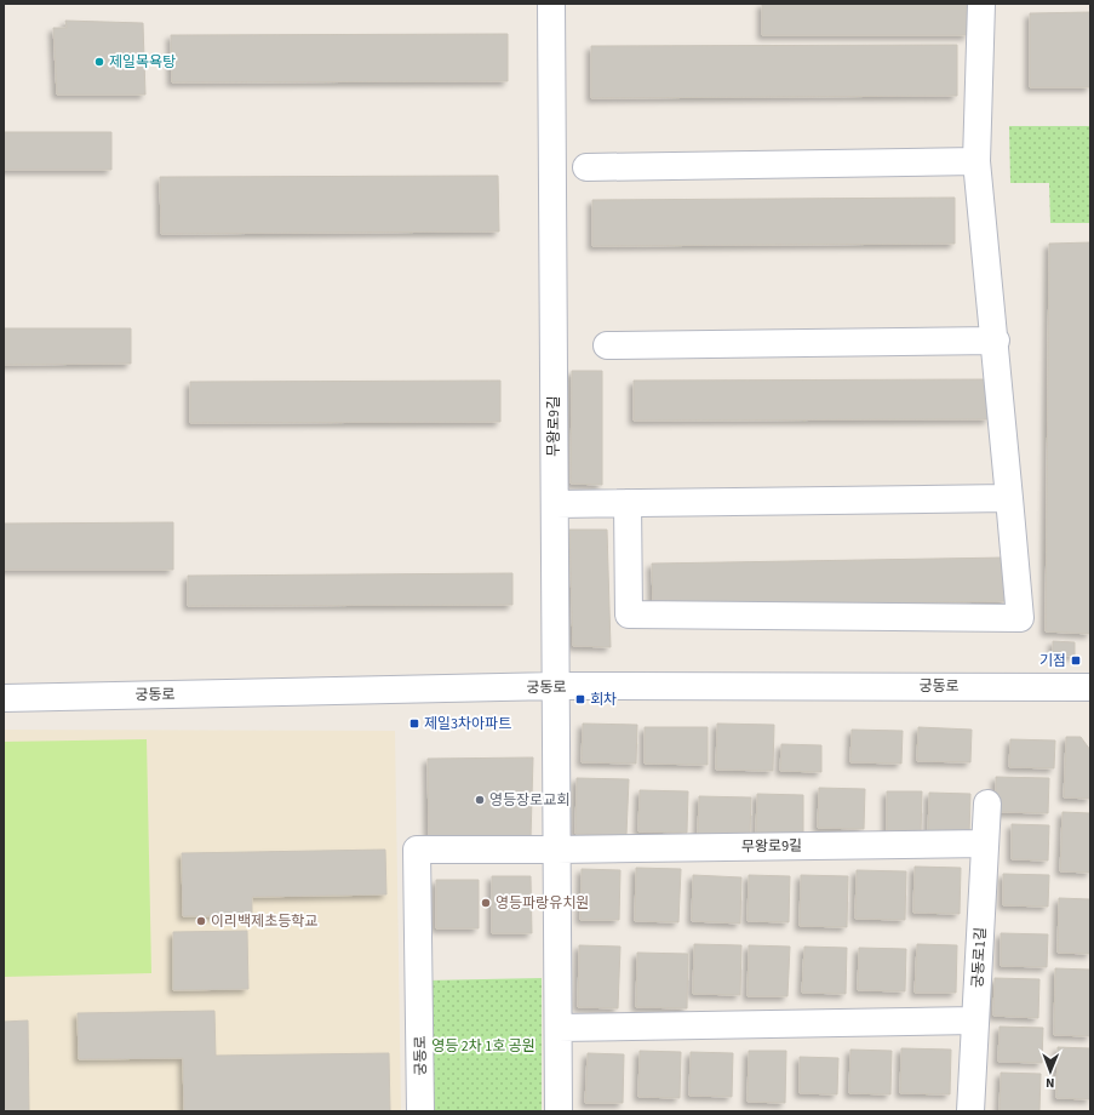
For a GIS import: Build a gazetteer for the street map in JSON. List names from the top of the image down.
{
  "streets": {
    "street": ["무왕로9길", "궁동로", "궁동로1길"]
  },
  "crossings": [
    ["무왕로9길", "궁동로"],
    ["무왕로9길", "궁동로1길"]
  ],
  "parks": ["영등 2차 1호 공원"],
  "places": {
    "other": [
      "제일목욕탕",
      "영등장로교회",
      "영등파랑유치원",
      "이리백제초등학교"
    ],
    "transit": ["기점", "회차", "제일3차아파트"]
  },
  "north": "bottom"
}
